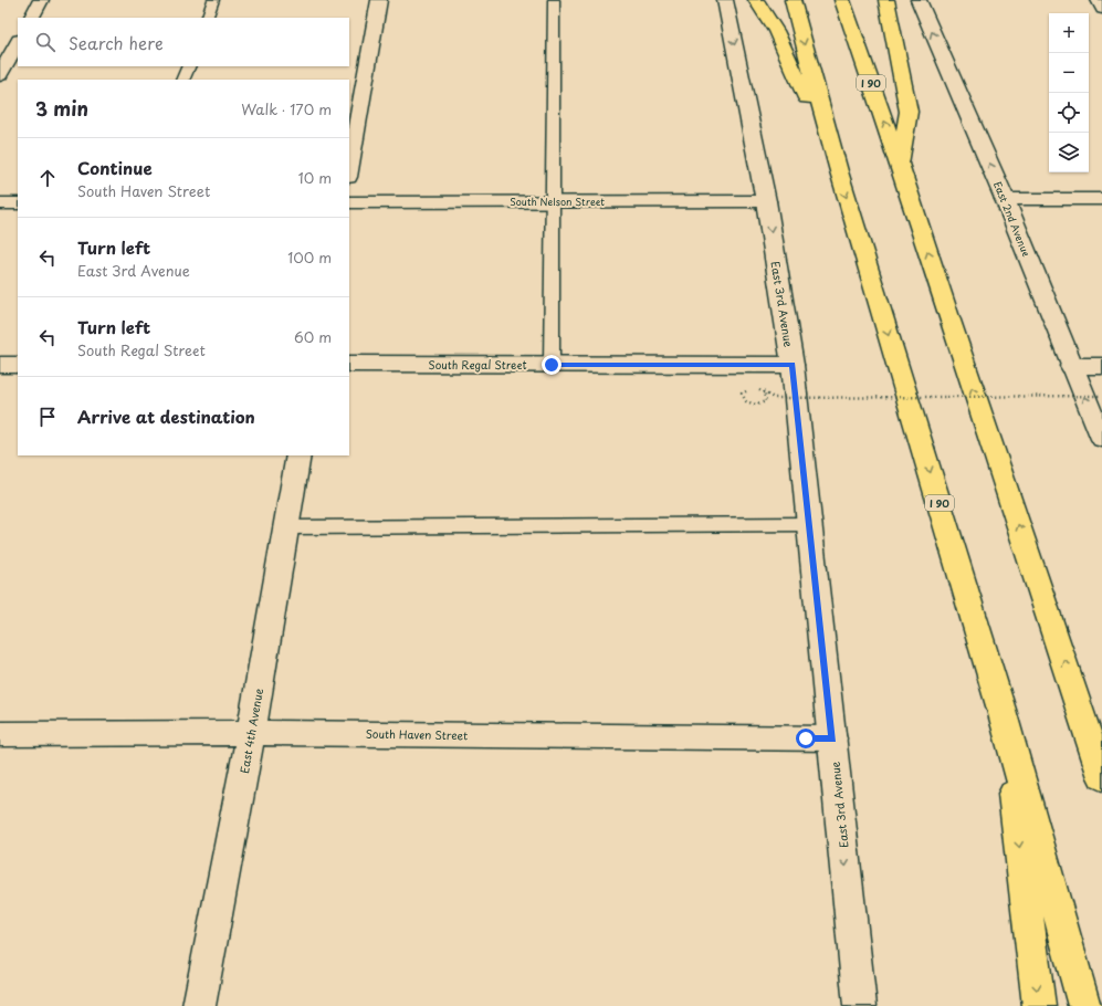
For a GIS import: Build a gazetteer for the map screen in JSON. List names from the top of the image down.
{
  "streets": {
    "highway": ["I 90"],
    "street": [
      "South Nelson Street",
      "East 2nd Avenue",
      "East 3rd Avenue",
      "South Regal Street",
      "East 4th Avenue",
      "South Haven Street"
    ]
  },
  "crossings": [
    ["South Nelson Street", "East 3rd Avenue"],
    ["East 3rd Avenue", "South Regal Street"],
    ["East 3rd Avenue", "South Haven Street"],
    ["East 4th Avenue", "South Haven Street"]
  ],
  "one_way": ["East 2nd Avenue", "East 3rd Avenue"],
  "page": {
    "map_buttons": ["+", "−"],
    "search": "Search here",
    "heading": ["3 min", "Walk · 170 m"],
    "list": [
      ["Continue", "South Haven Street", "10 m"],
      ["Turn left", "East 3rd Avenue", "100 m"],
      ["Turn left", "South Regal Street", "60 m"],
      "Arrive at destination"
    ]
  }
}
